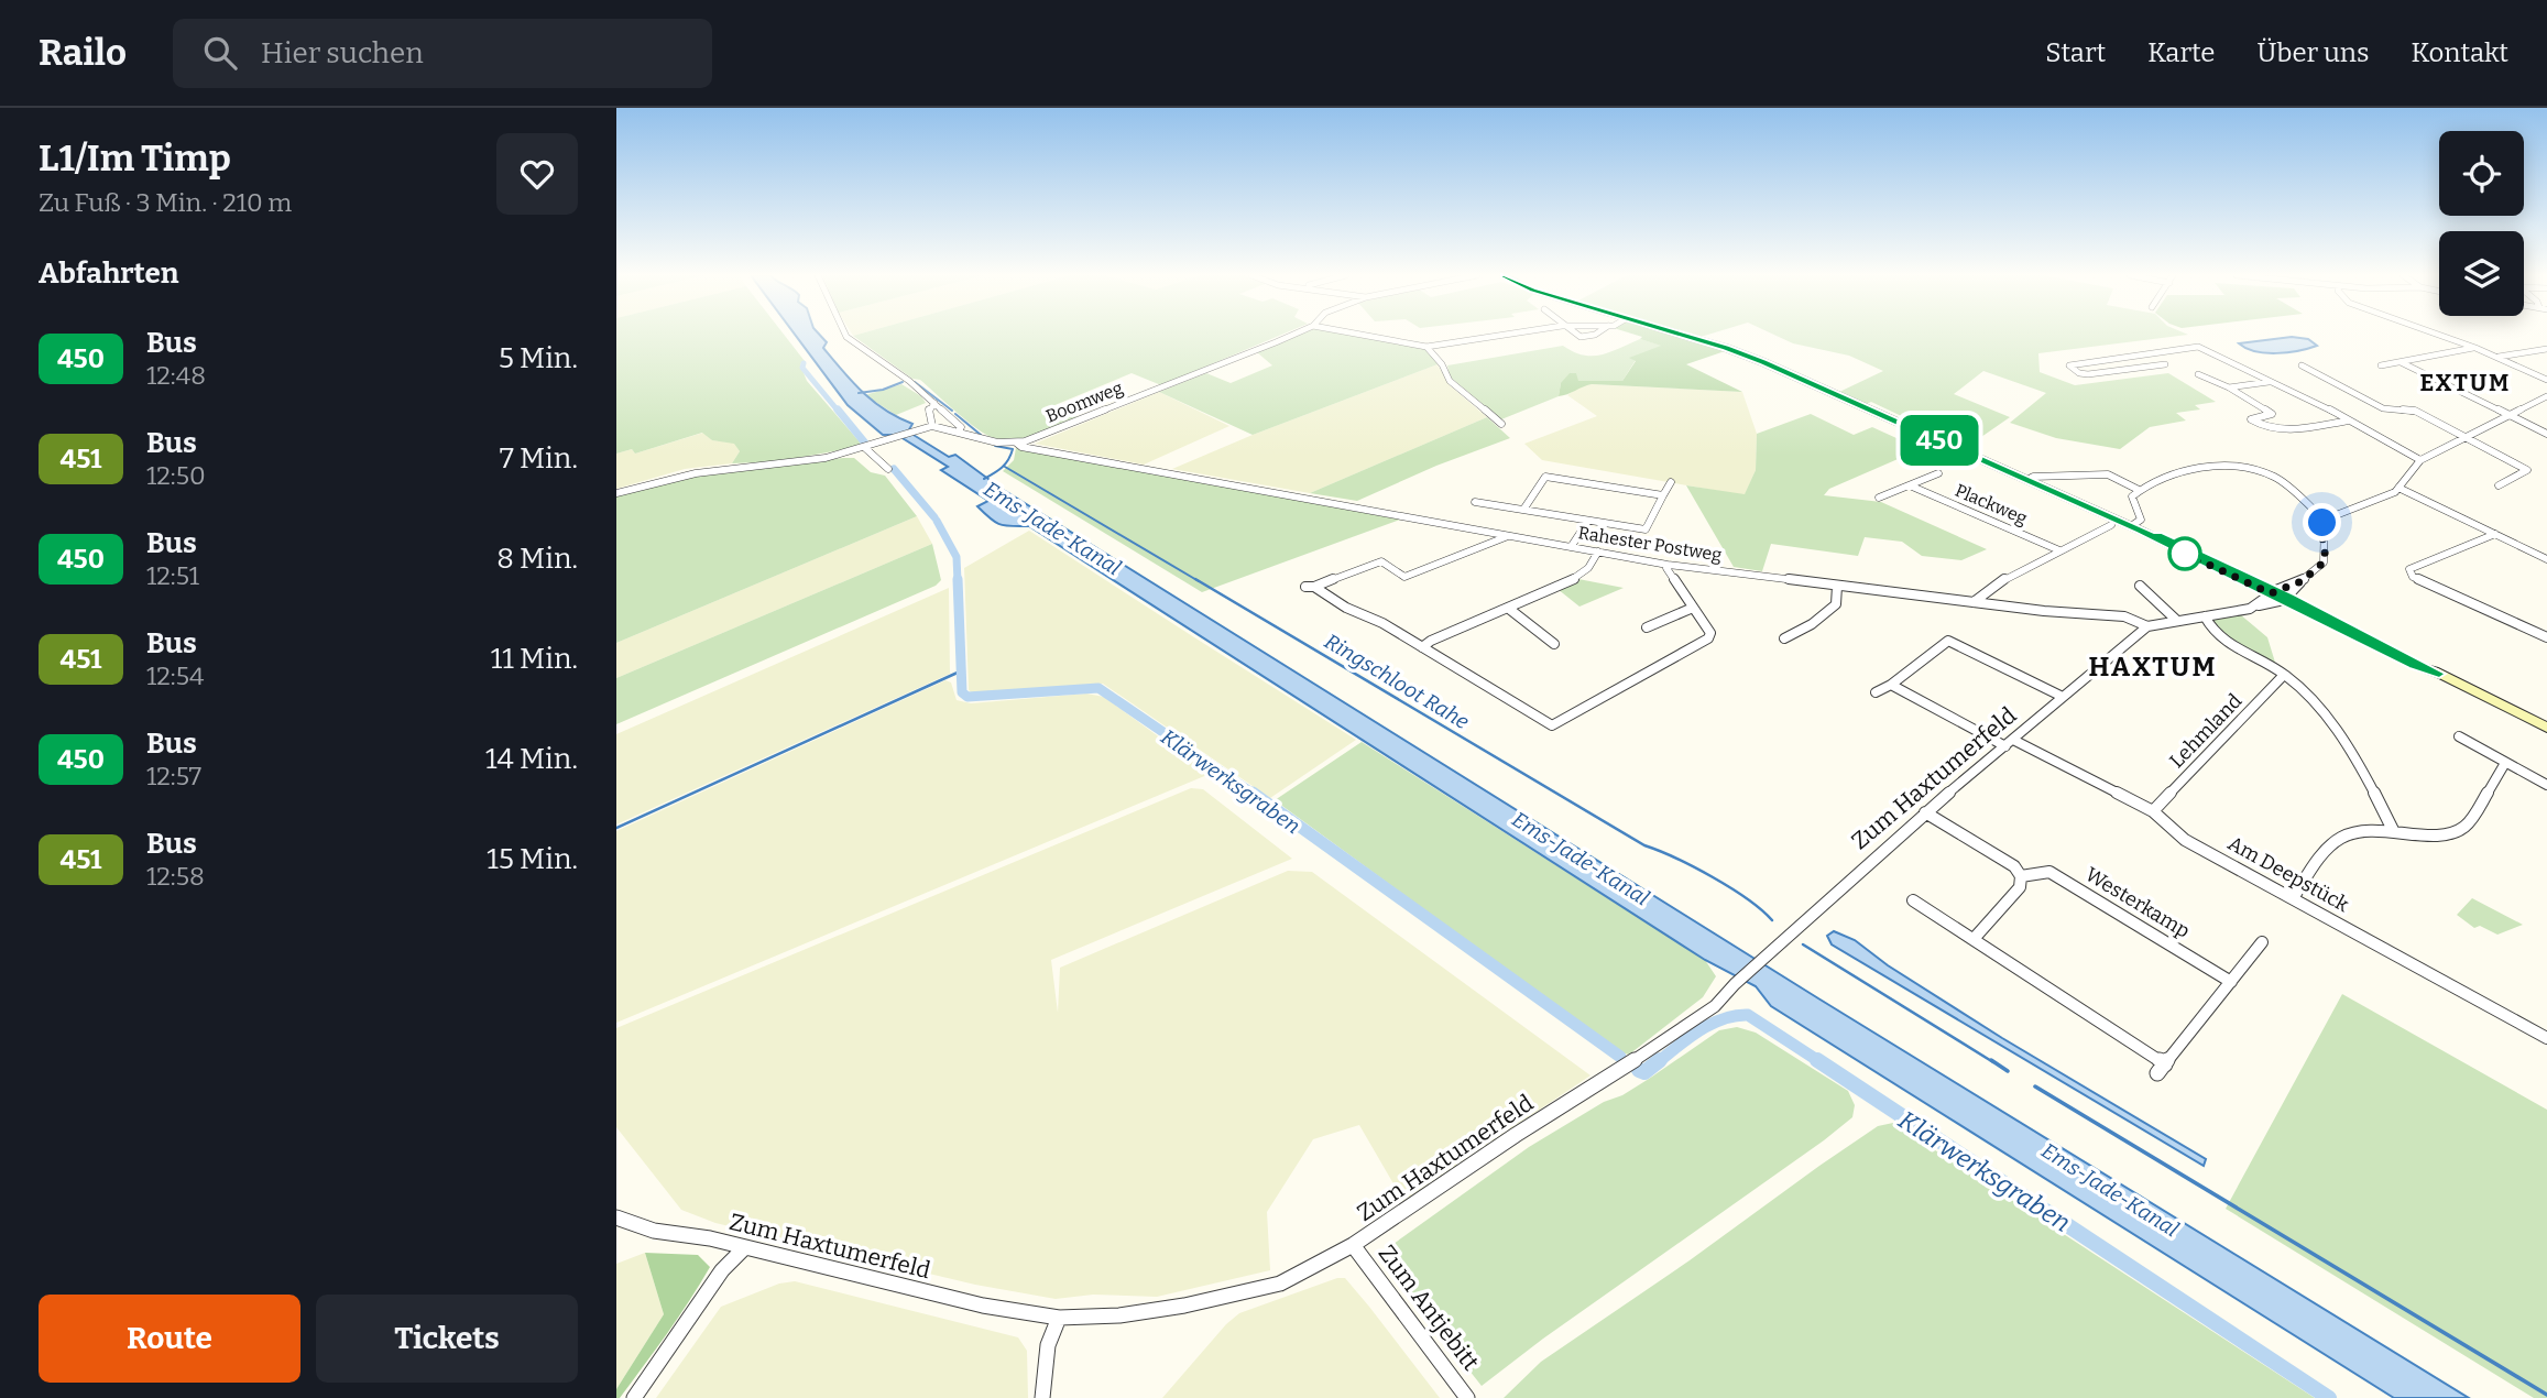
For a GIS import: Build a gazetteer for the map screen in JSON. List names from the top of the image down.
{
  "streets": {
    "street": [
      "Boomweg",
      "Plackweg",
      "Rahester Postweg",
      "Lehmland",
      "Zum Haxtumerfeld",
      "Am Deepstück",
      "Westerkamp",
      "Zum Antjebitt"
    ]
  },
  "crossings": [
    ["Boomweg", "Rahester Postweg"],
    ["Rahester Postweg", "Zum Haxtumerfeld"],
    ["Lehmland", "Am Deepstück"],
    ["Zum Haxtumerfeld", "Am Deepstück"],
    ["Zum Haxtumerfeld", "Zum Antjebitt"]
  ],
  "districts": ["EXTUM", "HAXTUM"],
  "water": ["Ems-Jade-Kanal", "Ringschloot Rahe", "Klärwerksgraben"],
  "lines": ["bus line 450"],
  "page": {
    "header": "Railo",
    "search": "Hier suchen",
    "nav": [
      "Start",
      "Karte",
      "Über uns",
      "Kontakt"
    ],
    "heading": [
      ["L1/Im Timp", "Zu Fuß · 3 Min. · 210 m"],
      "Abfahrten"
    ],
    "on_map": "450",
    "list": [
      {
        "mark": "450",
        "name": "Bus",
        "note": "12:48",
        "value": "5 Min."
      },
      {
        "mark": "451",
        "name": "Bus",
        "note": "12:50",
        "value": "7 Min."
      },
      {
        "mark": "450",
        "name": "Bus",
        "note": "12:51",
        "value": "8 Min."
      },
      {
        "mark": "451",
        "name": "Bus",
        "note": "12:54",
        "value": "11 Min."
      },
      {
        "mark": "450",
        "name": "Bus",
        "note": "12:57",
        "value": "14 Min."
      },
      {
        "mark": "451",
        "name": "Bus",
        "note": "12:58",
        "value": "15 Min."
      }
    ],
    "buttons": ["Route", "Tickets"]
  }
}
